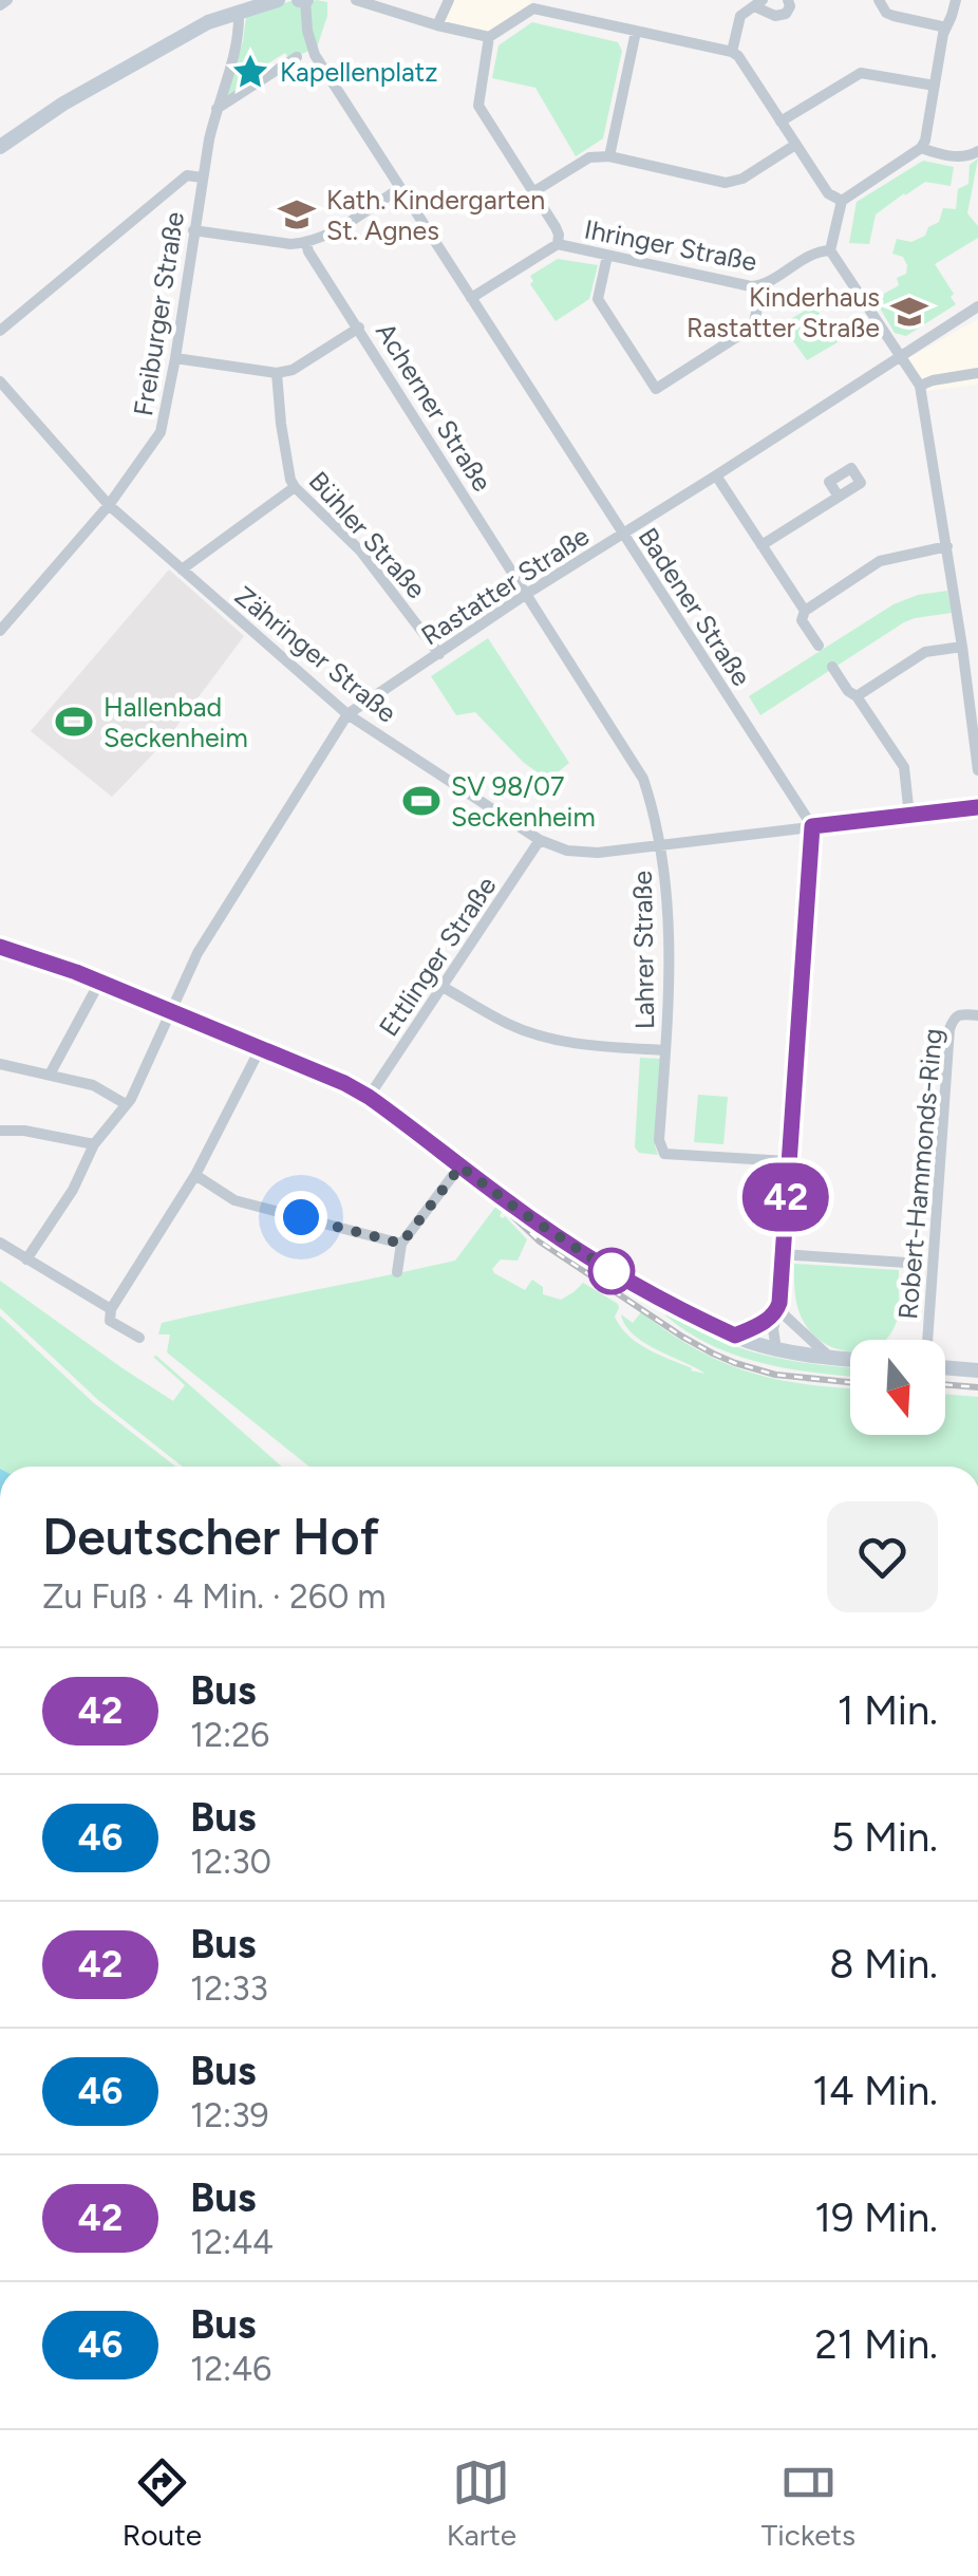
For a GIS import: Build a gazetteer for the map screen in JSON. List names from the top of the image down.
{
  "streets": {
    "street": [
      "Ihringer Straße",
      "Freiburger Straße",
      "Acherner Straße",
      "Bühler Straße",
      "Rastatter Straße",
      "Badener Straße",
      "Zähringer Straße",
      "Lahrer Straße",
      "Ettlinger Straße",
      "Robert-Hammonds-Ring"
    ]
  },
  "crossings": [
    ["Ihringer Straße", "Badener Straße"],
    ["Freiburger Straße", "Zähringer Straße"],
    ["Acherner Straße", "Rastatter Straße"],
    ["Acherner Straße", "Lahrer Straße"],
    ["Bühler Straße", "Rastatter Straße"],
    ["Rastatter Straße", "Badener Straße"],
    ["Rastatter Straße", "Zähringer Straße"],
    ["Rastatter Straße", "Lahrer Straße"],
    ["Badener Straße", "Zähringer Straße"],
    ["Zähringer Straße", "Lahrer Straße"],
    ["Zähringer Straße", "Ettlinger Straße"]
  ],
  "places": {
    "place": ["Kapellenplatz"],
    "school or university": ["Kath. Kindergarten St. Agnes", "Kinderhaus Rastatter Straße"],
    "sports": ["Hallenbad Seckenheim", "SV 98/07 Seckenheim"]
  },
  "lines": ["bus line 42"],
  "north": "bottom",
  "page": {
    "on_map": "42",
    "heading": ["Deutscher Hof", "Zu Fuß · 4 Min. · 260 m"],
    "list": [
      {
        "mark": "42",
        "name": "Bus",
        "note": "12:26",
        "value": "1 Min."
      },
      {
        "mark": "46",
        "name": "Bus",
        "note": "12:30",
        "value": "5 Min."
      },
      {
        "mark": "42",
        "name": "Bus",
        "note": "12:33",
        "value": "8 Min."
      },
      {
        "mark": "46",
        "name": "Bus",
        "note": "12:39",
        "value": "14 Min."
      },
      {
        "mark": "42",
        "name": "Bus",
        "note": "12:44",
        "value": "19 Min."
      },
      {
        "mark": "46",
        "name": "Bus",
        "note": "12:46",
        "value": "21 Min."
      }
    ],
    "tabs": ["Route", "Karte", "Tickets"]
  }
}
